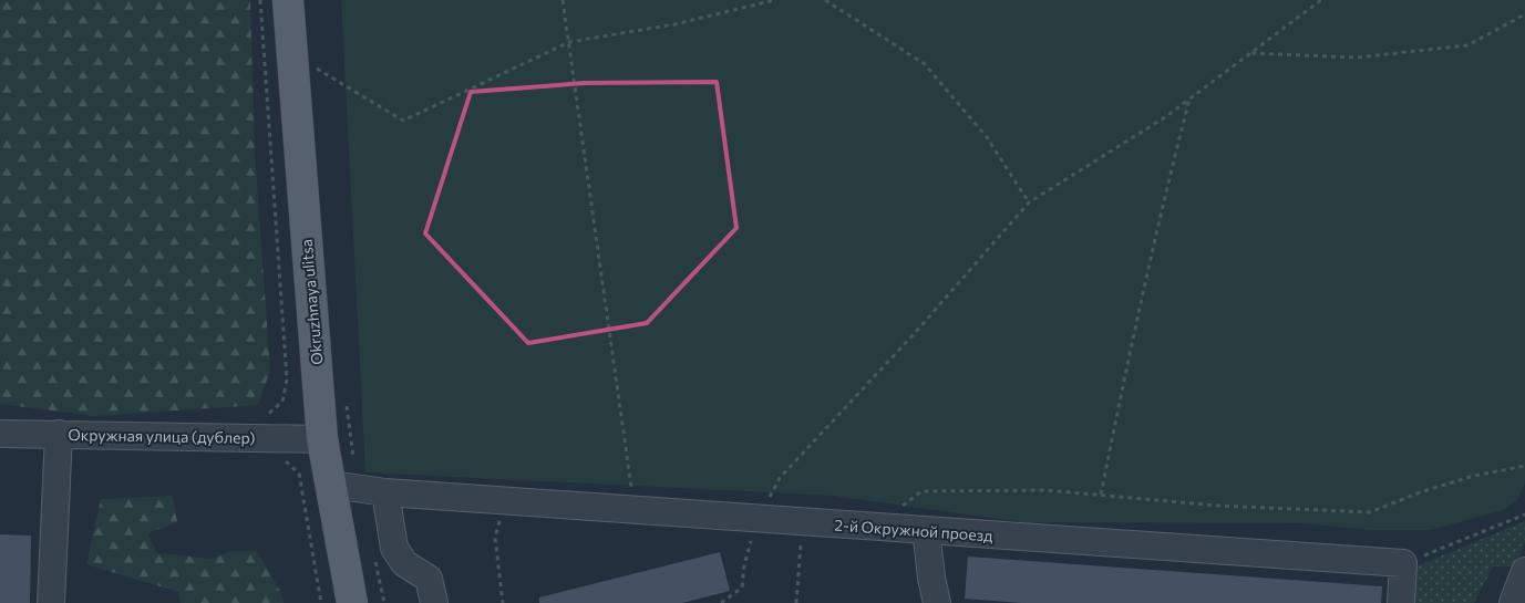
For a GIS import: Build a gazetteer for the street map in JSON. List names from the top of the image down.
{
  "streets": {
    "main road": ["Okruzhnaya ulitsa"],
    "street": ["Окружная улица (дублер)", "2-й Окружной проезд"]
  },
  "crossings": [
    ["Okruzhnaya ulitsa", "Окружная улица (дублер)"],
    ["Okruzhnaya ulitsa", "2-й Окружной проезд"]
  ]
}
